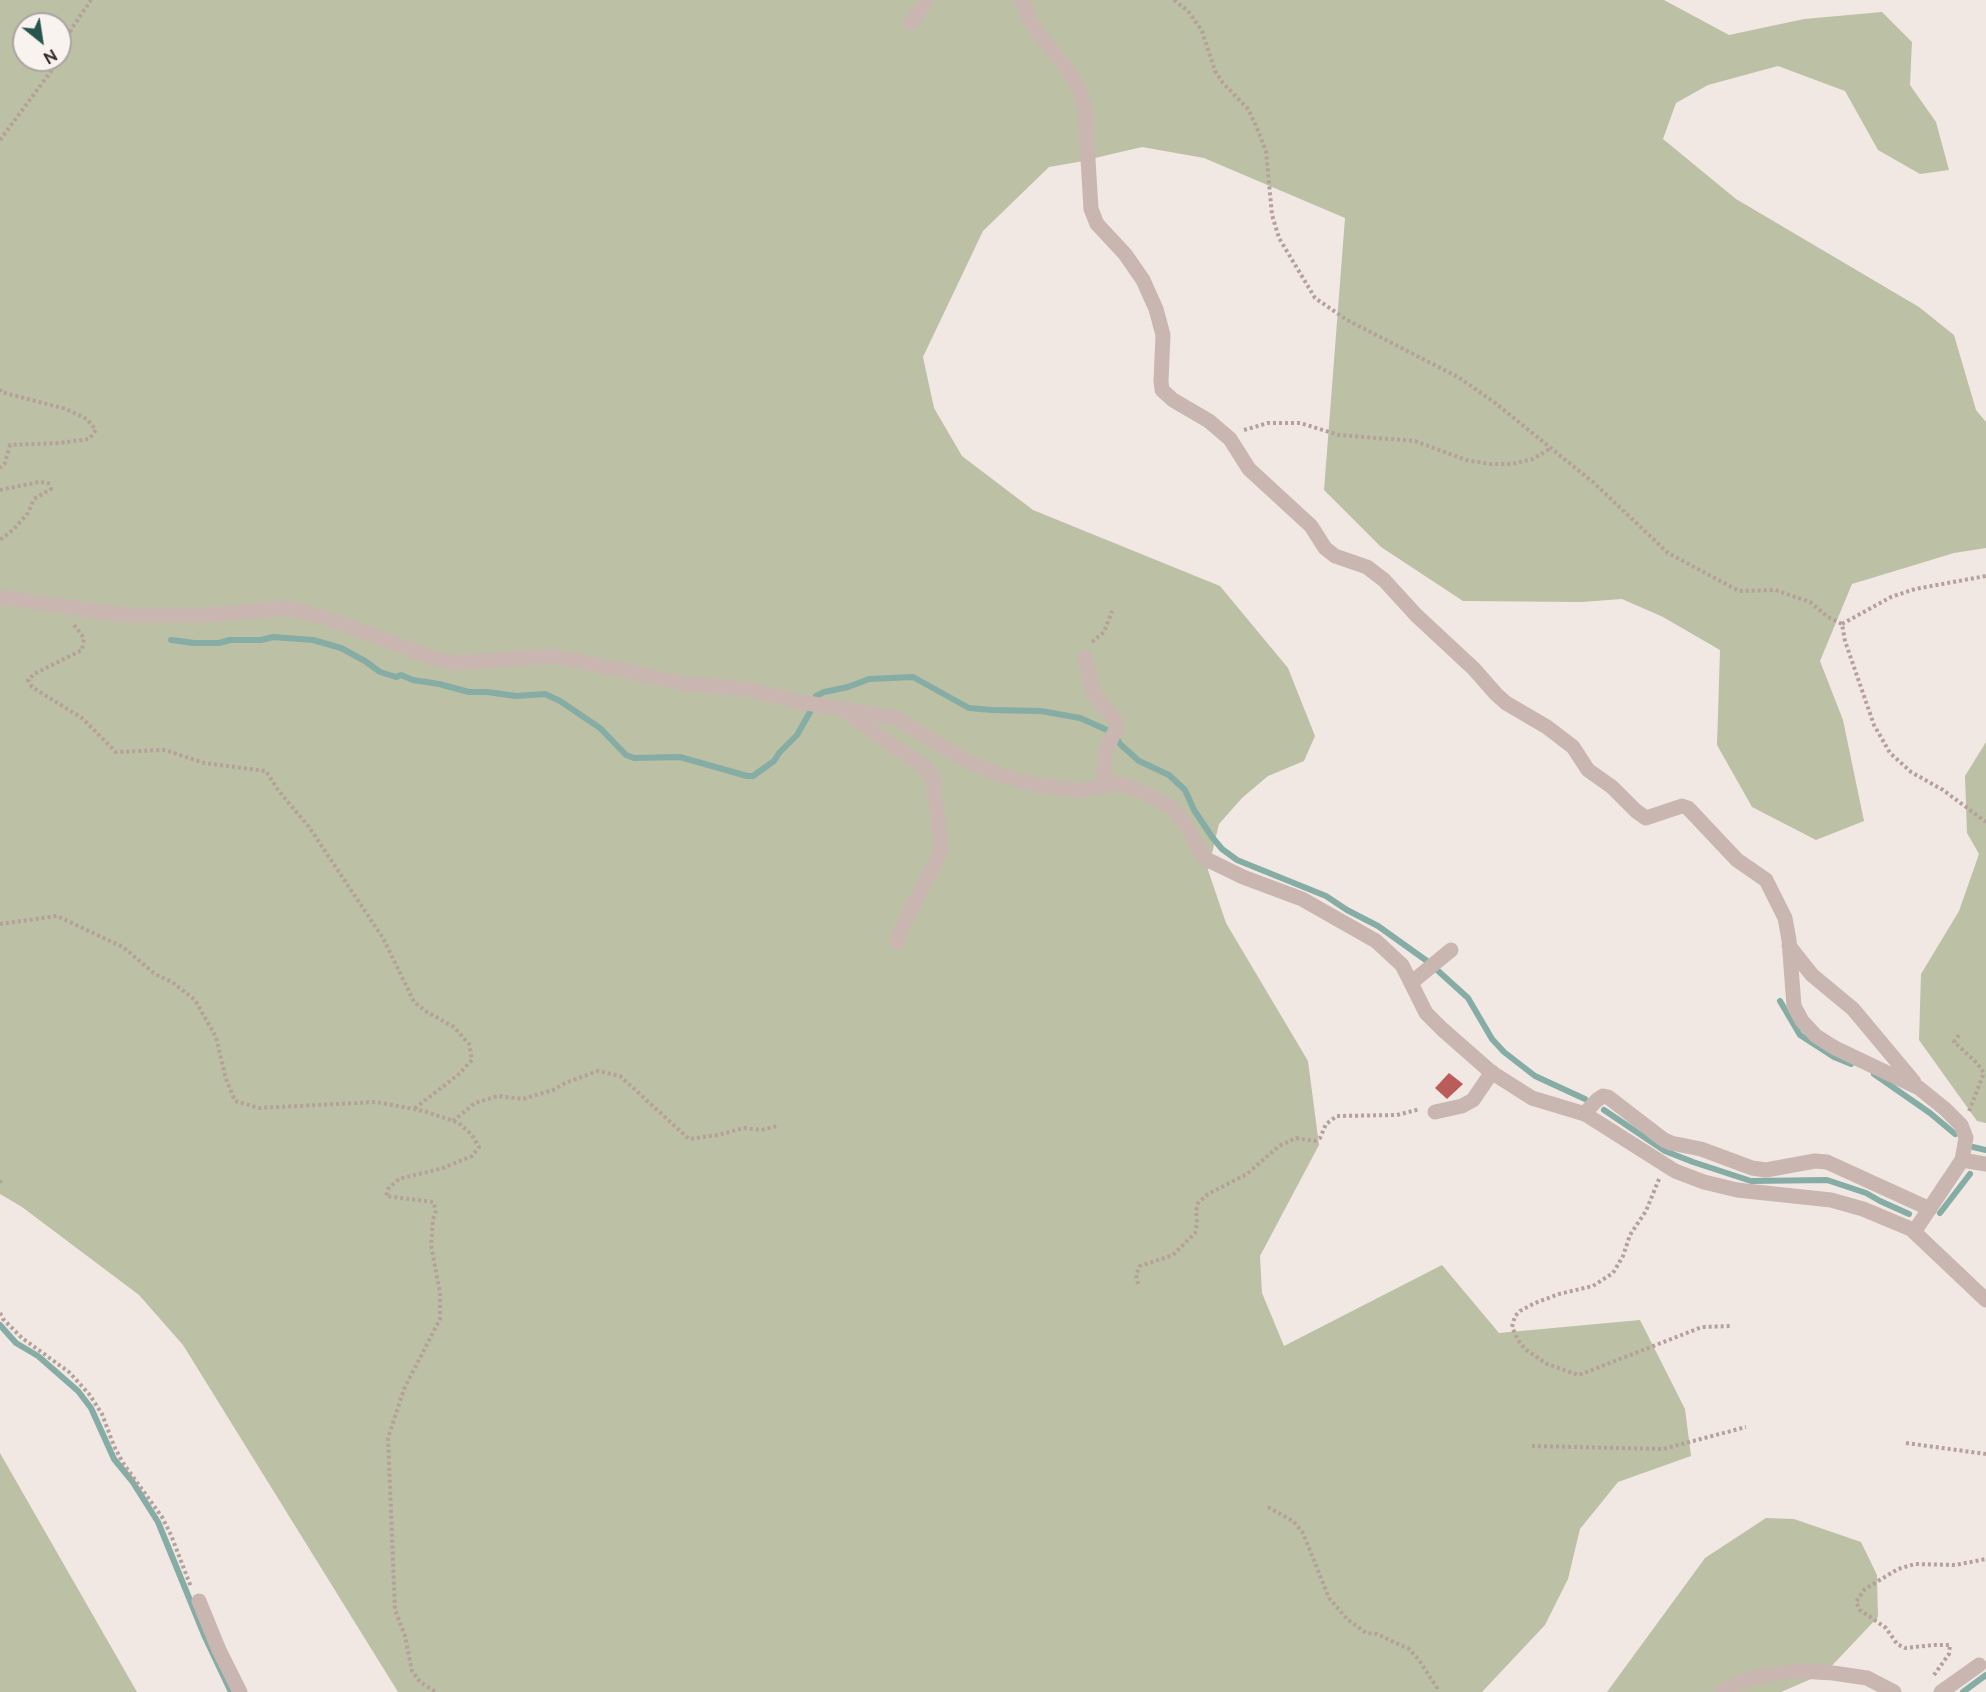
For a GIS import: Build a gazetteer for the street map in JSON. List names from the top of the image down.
{
  "north": "bottom right"
}
